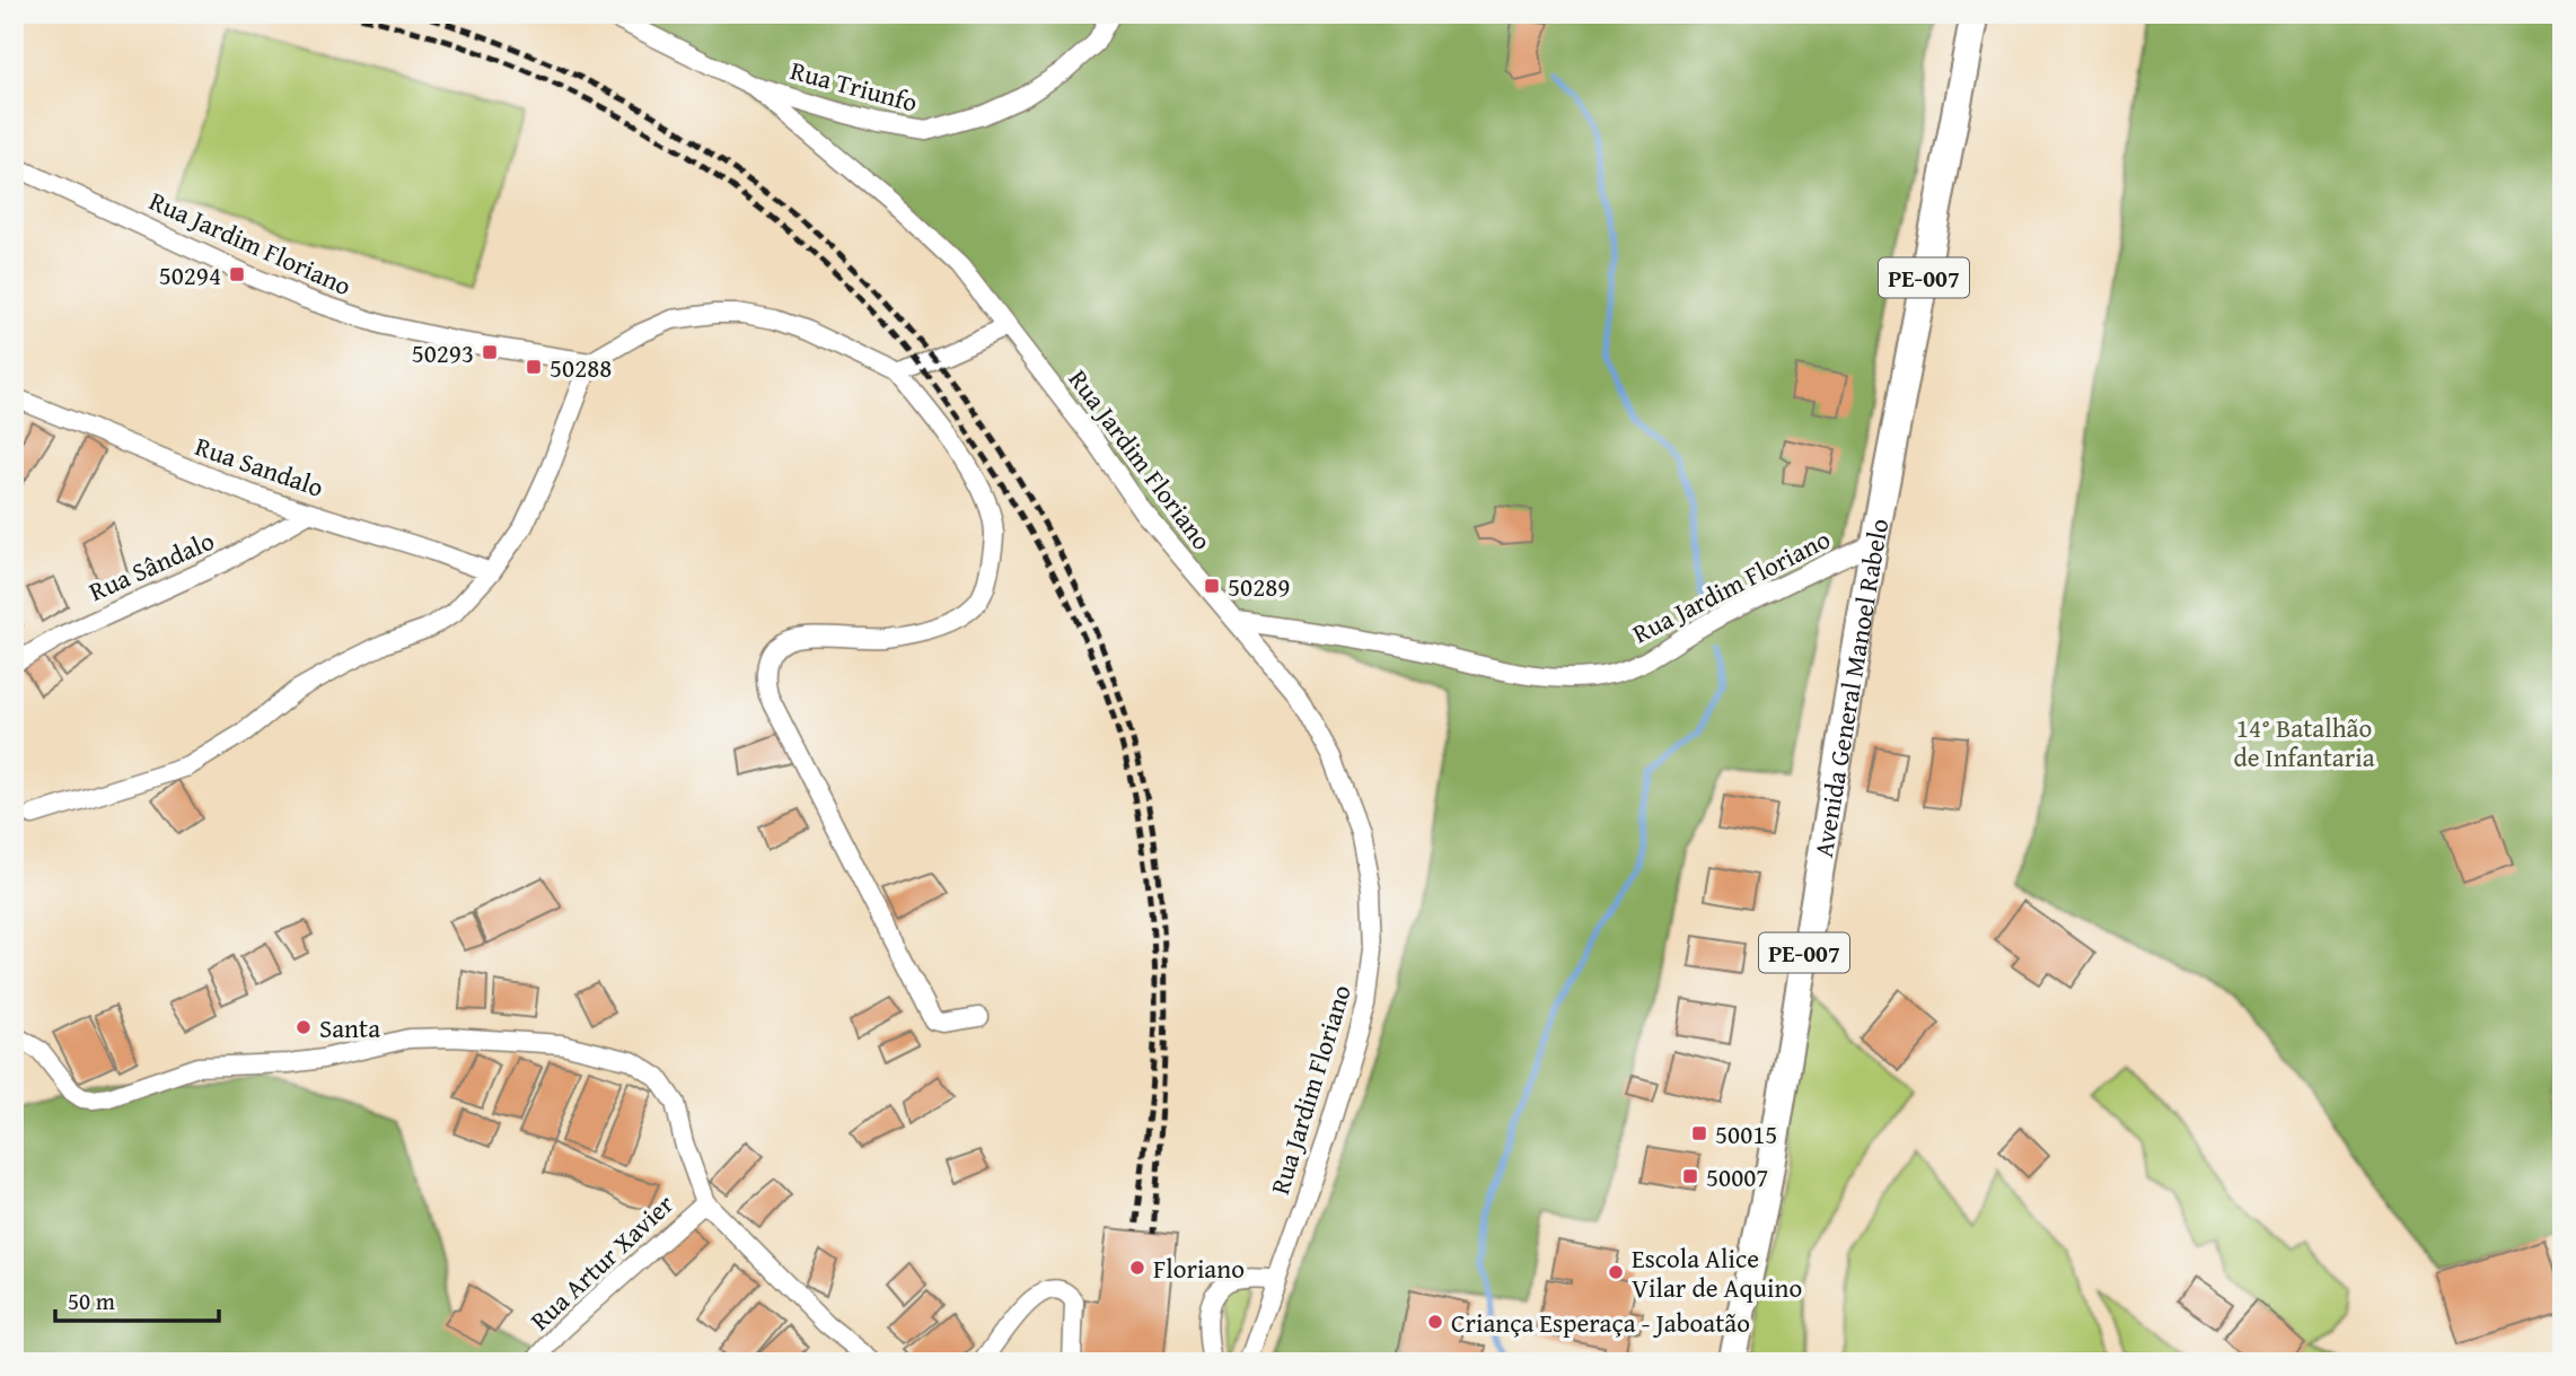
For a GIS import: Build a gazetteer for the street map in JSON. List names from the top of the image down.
{
  "streets": {
    "main road": ["PE-007", "Avenida General Manoel Rabelo"],
    "street": [
      "Rua Triunfo",
      "Rua Jardim Floriano",
      "Rua Sandalo",
      "Rua Sândalo",
      "Rua Artur Xavier"
    ]
  },
  "crossings": [
    ["Rua Triunfo", "Rua Jardim Floriano"],
    ["Rua Jardim Floriano", "Avenida General Manoel Rabelo"],
    ["Rua Sandalo", "Rua Sândalo"]
  ],
  "parks": ["14° Batalhão de Infantaria"],
  "places": {
    "transit": [
      "50294",
      "50293",
      "50288",
      "50289",
      "50015",
      "50007"
    ],
    "other": [
      "Santa",
      "Floriano",
      "Escola Alice Vilar de Aquino",
      "Criança Esperaça - Jaboatão"
    ]
  },
  "scale_bar": "50 m"
}
